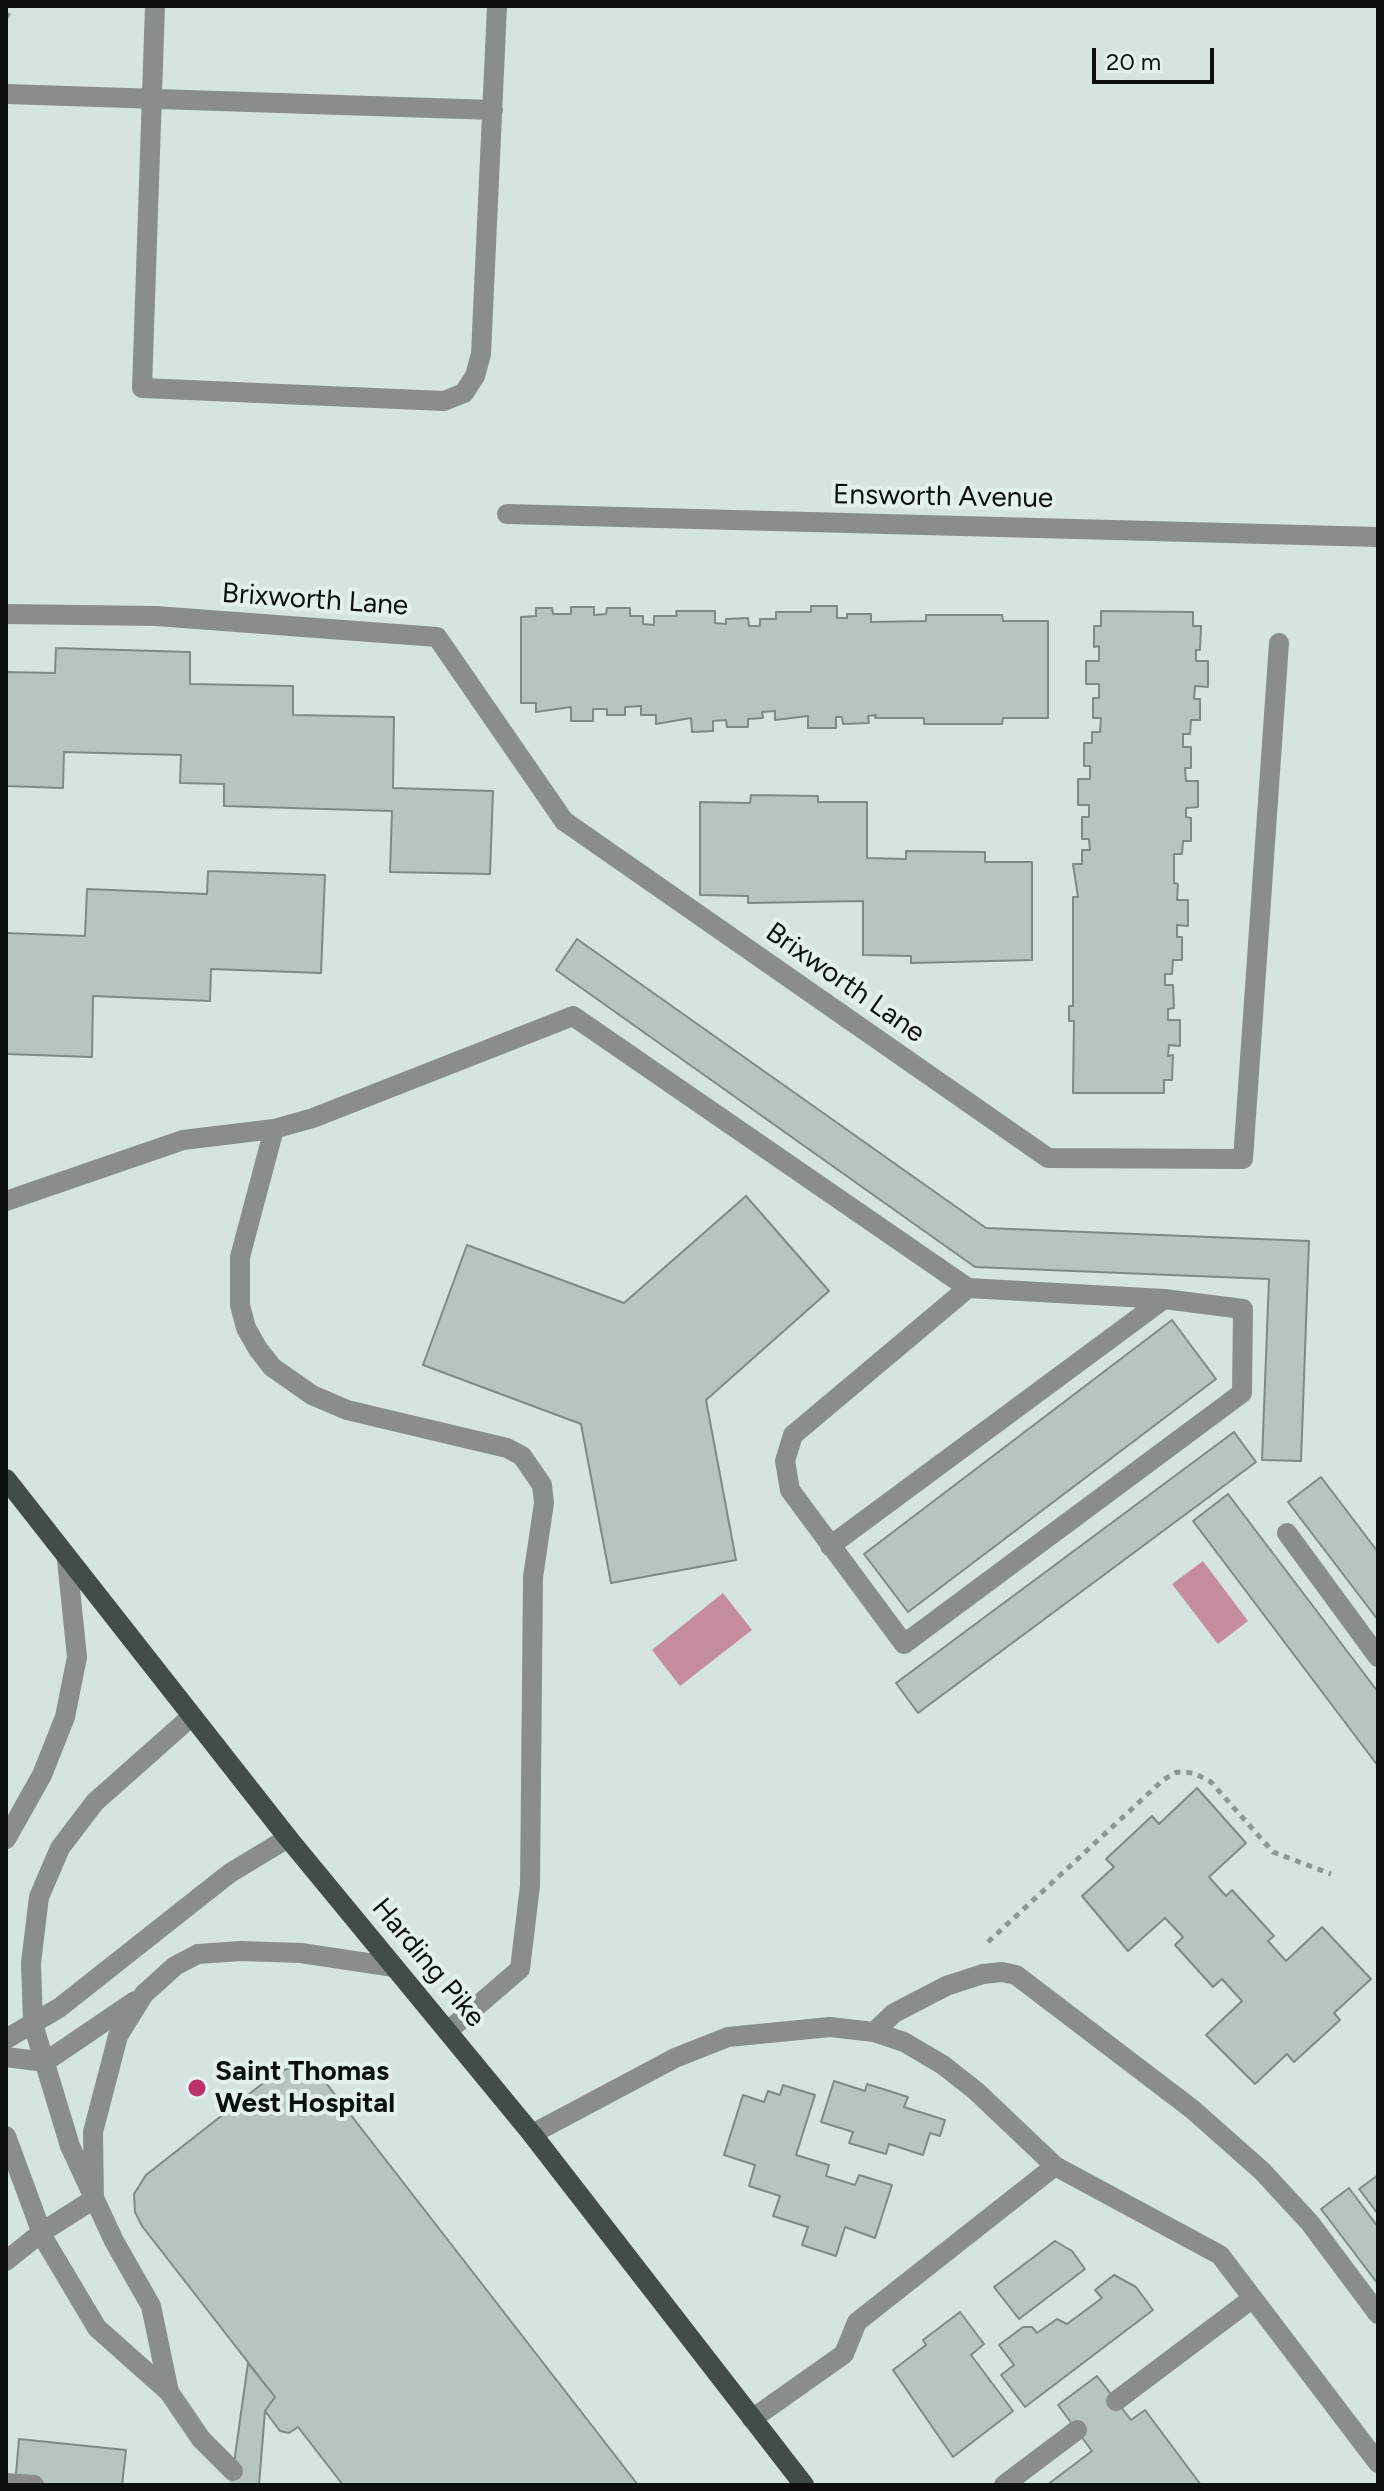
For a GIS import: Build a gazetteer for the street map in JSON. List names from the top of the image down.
{
  "streets": {
    "main road": ["Harding Pike"],
    "street": ["Ensworth Avenue", "Brixworth Lane"]
  },
  "places": ["Saint Thomas West Hospital"],
  "scale_bar": "20 m"
}
